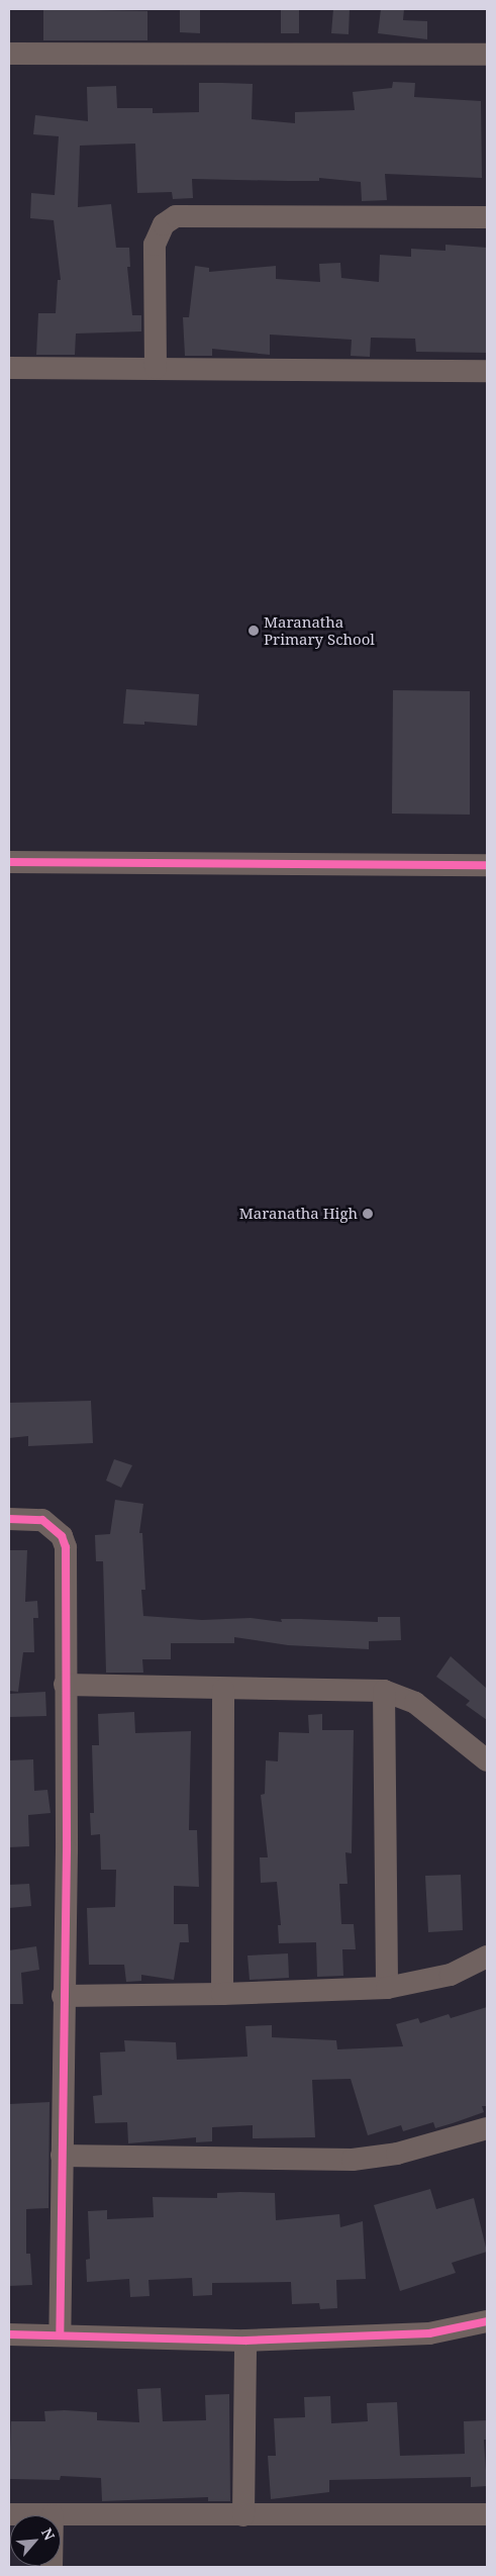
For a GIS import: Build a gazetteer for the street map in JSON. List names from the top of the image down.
{
  "places": ["Maranatha Primary School", "Maranatha High"],
  "north": "top right"
}
